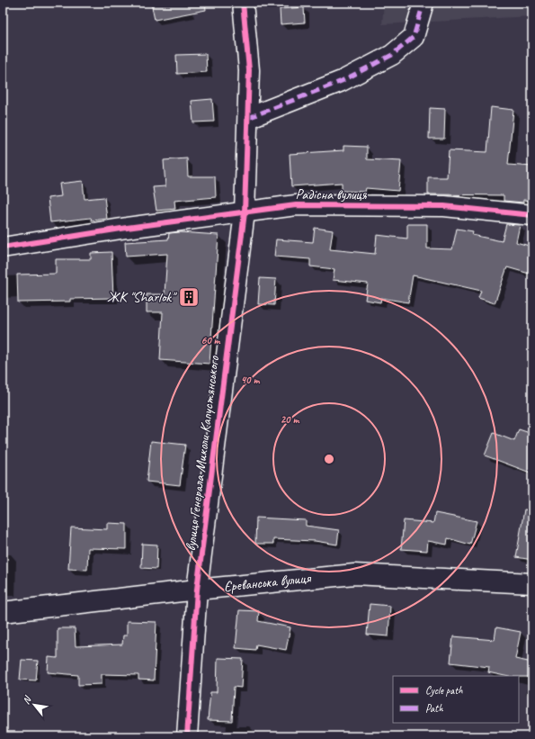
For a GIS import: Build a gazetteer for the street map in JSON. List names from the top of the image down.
{
  "streets": {
    "street": ["Радісна вулиця", "вулиця Генерала Миколи Капустянського", "Єреванська вулиця"]
  },
  "crossings": [
    ["Радісна вулиця", "вулиця Генерала Миколи Капустянського"],
    ["вулиця Генерала Миколи Капустянського", "Єреванська вулиця"]
  ],
  "places": {
    "building": ["ЖК \"Sharlok\""]
  },
  "legend": ["Cycle path", "Path"],
  "north": "top left",
  "rings": ["60 m", "40 m", "20 m"]
}
